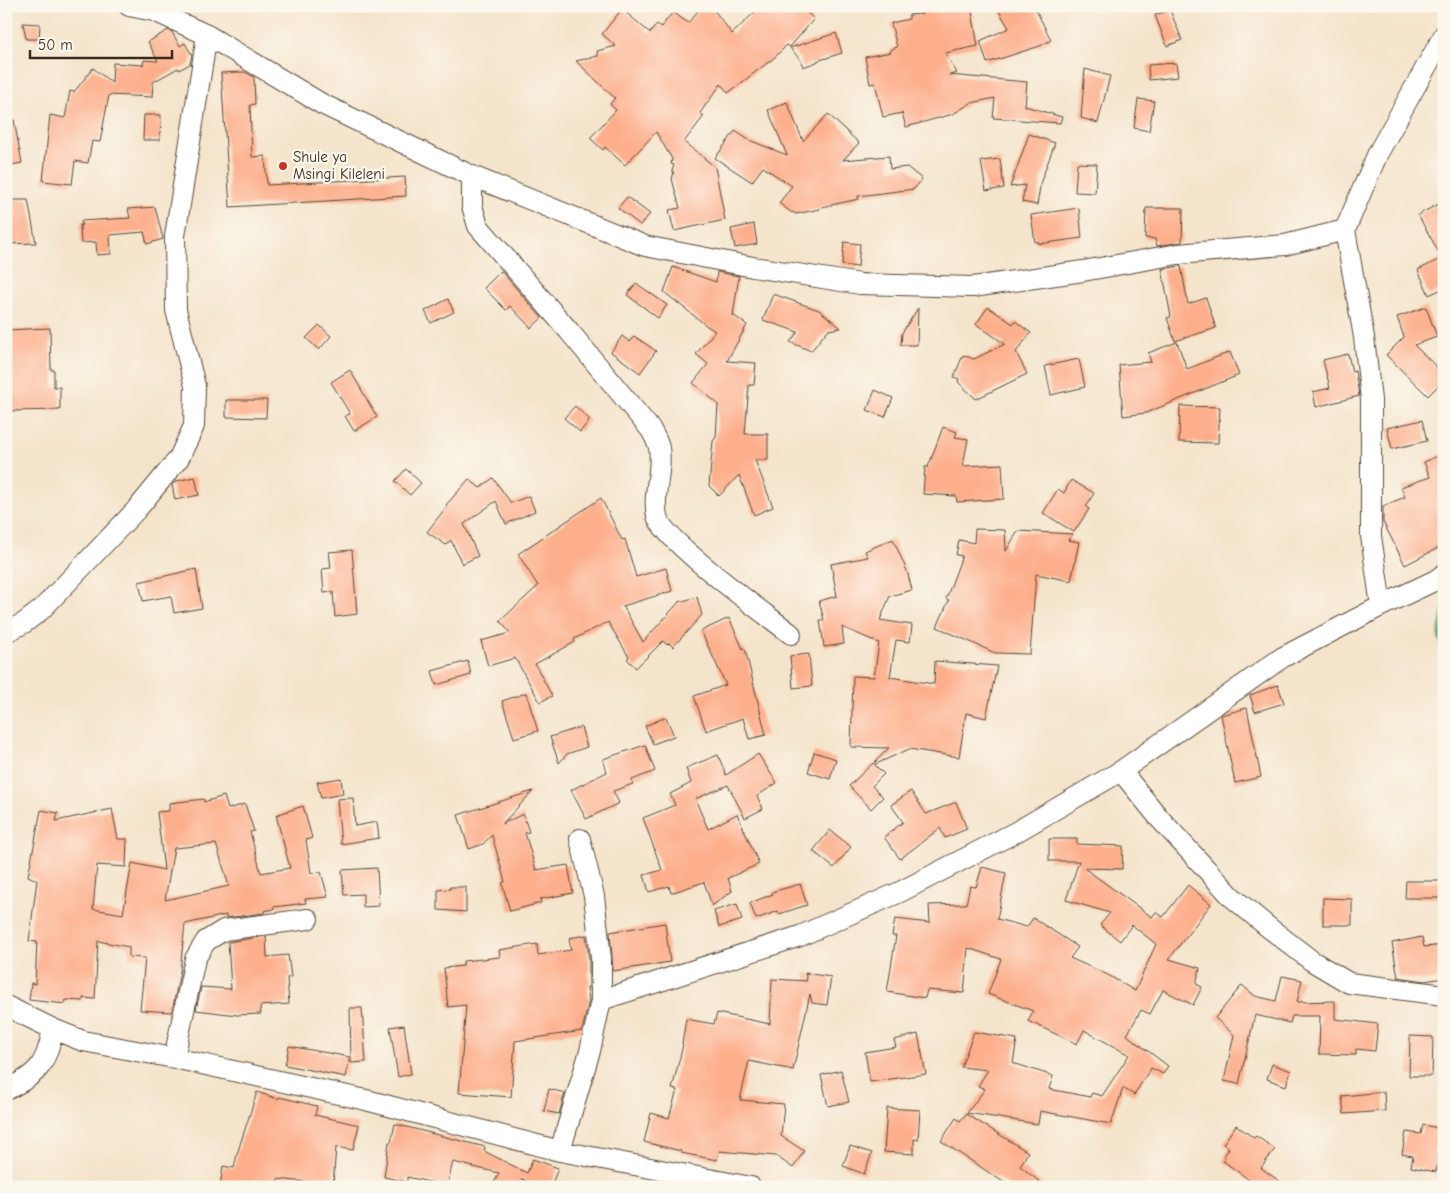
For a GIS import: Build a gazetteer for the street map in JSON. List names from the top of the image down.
{
  "places": ["Shule ya Msingi Kileleni"],
  "scale_bar": "50 m"
}
